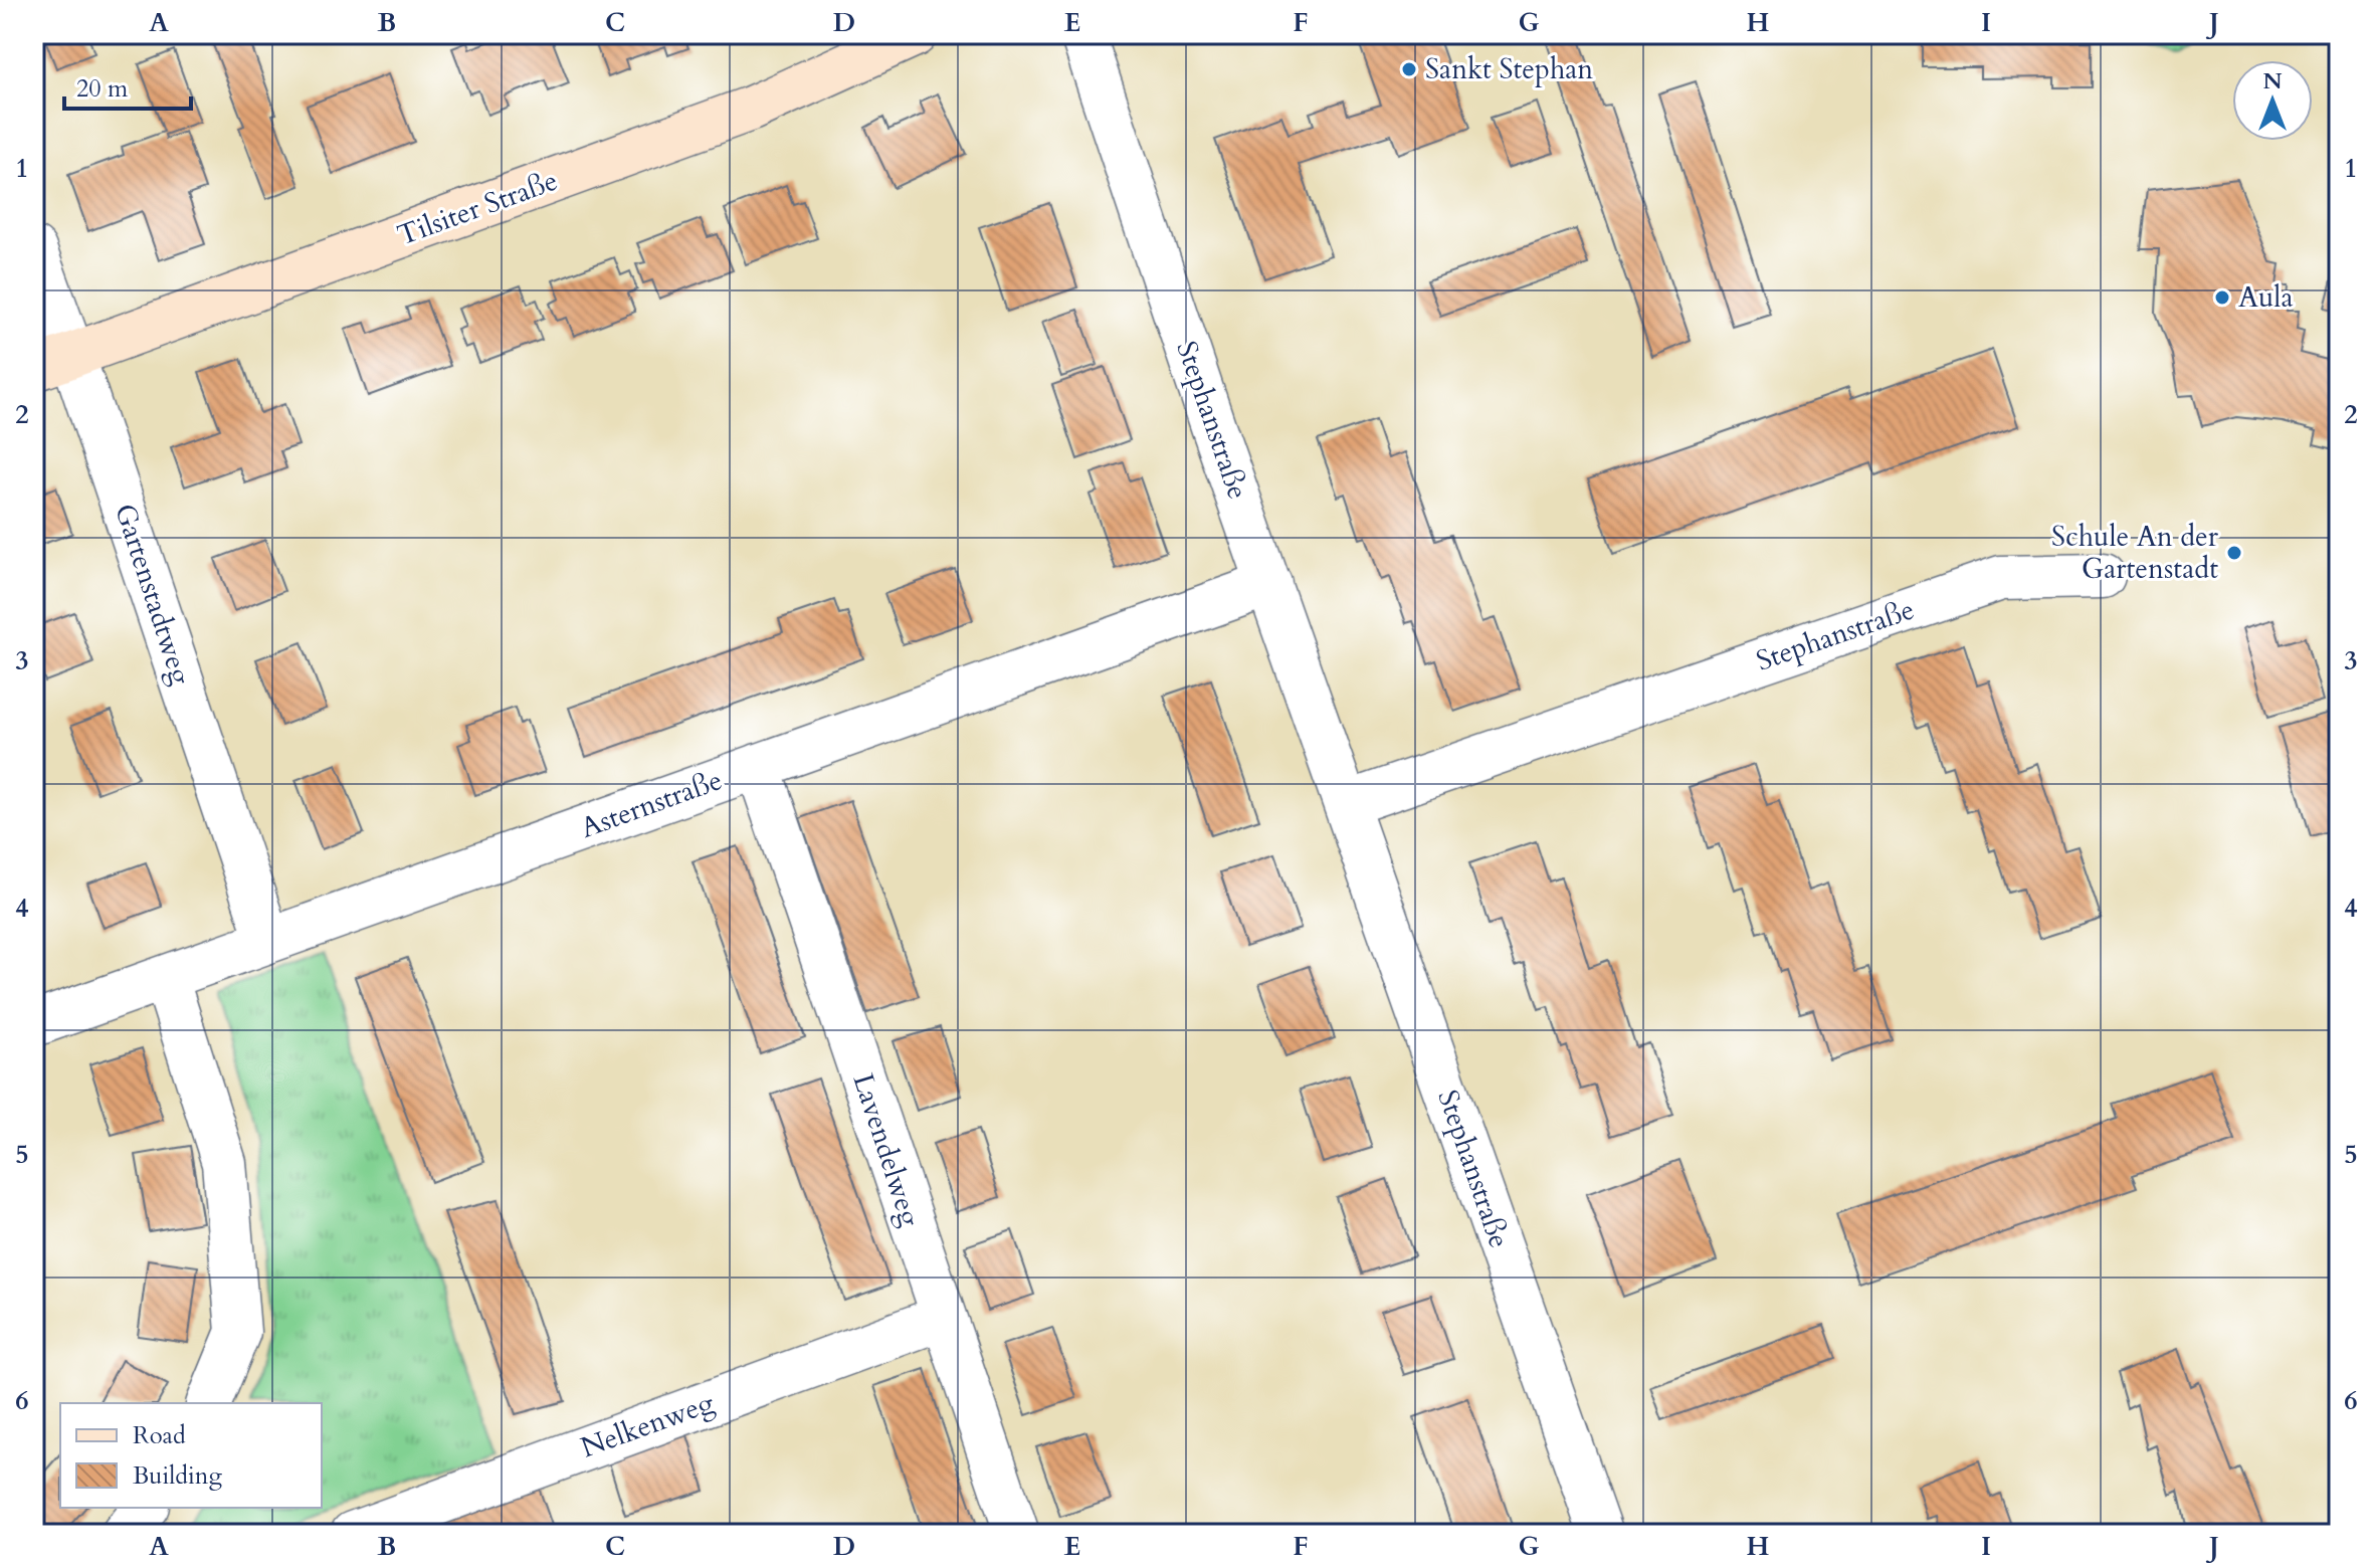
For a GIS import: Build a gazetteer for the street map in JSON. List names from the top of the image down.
{
  "streets": {
    "street": [
      "Tilsiter Straße",
      "Stephanstraße",
      "Gartenstadtweg",
      "Asternstraße",
      "Lavendelweg",
      "Nelkenweg"
    ]
  },
  "crossings": [
    ["Tilsiter Straße", "Gartenstadtweg"],
    ["Stephanstraße", "Asternstraße"],
    ["Gartenstadtweg", "Asternstraße"],
    ["Asternstraße", "Lavendelweg"],
    ["Lavendelweg", "Nelkenweg"]
  ],
  "places": ["Sankt Stephan", "Aula", "Schule An der Gartenstadt"],
  "legend": ["Road", "Building"],
  "scale_bar": "20 m",
  "north": "top",
  "grid": {
    "columns": [
      "A",
      "B",
      "C",
      "D",
      "E",
      "F",
      "G",
      "H",
      "I",
      "J"
    ],
    "rows": [
      "1",
      "2",
      "3",
      "4",
      "5",
      "6"
    ]
  }
}
